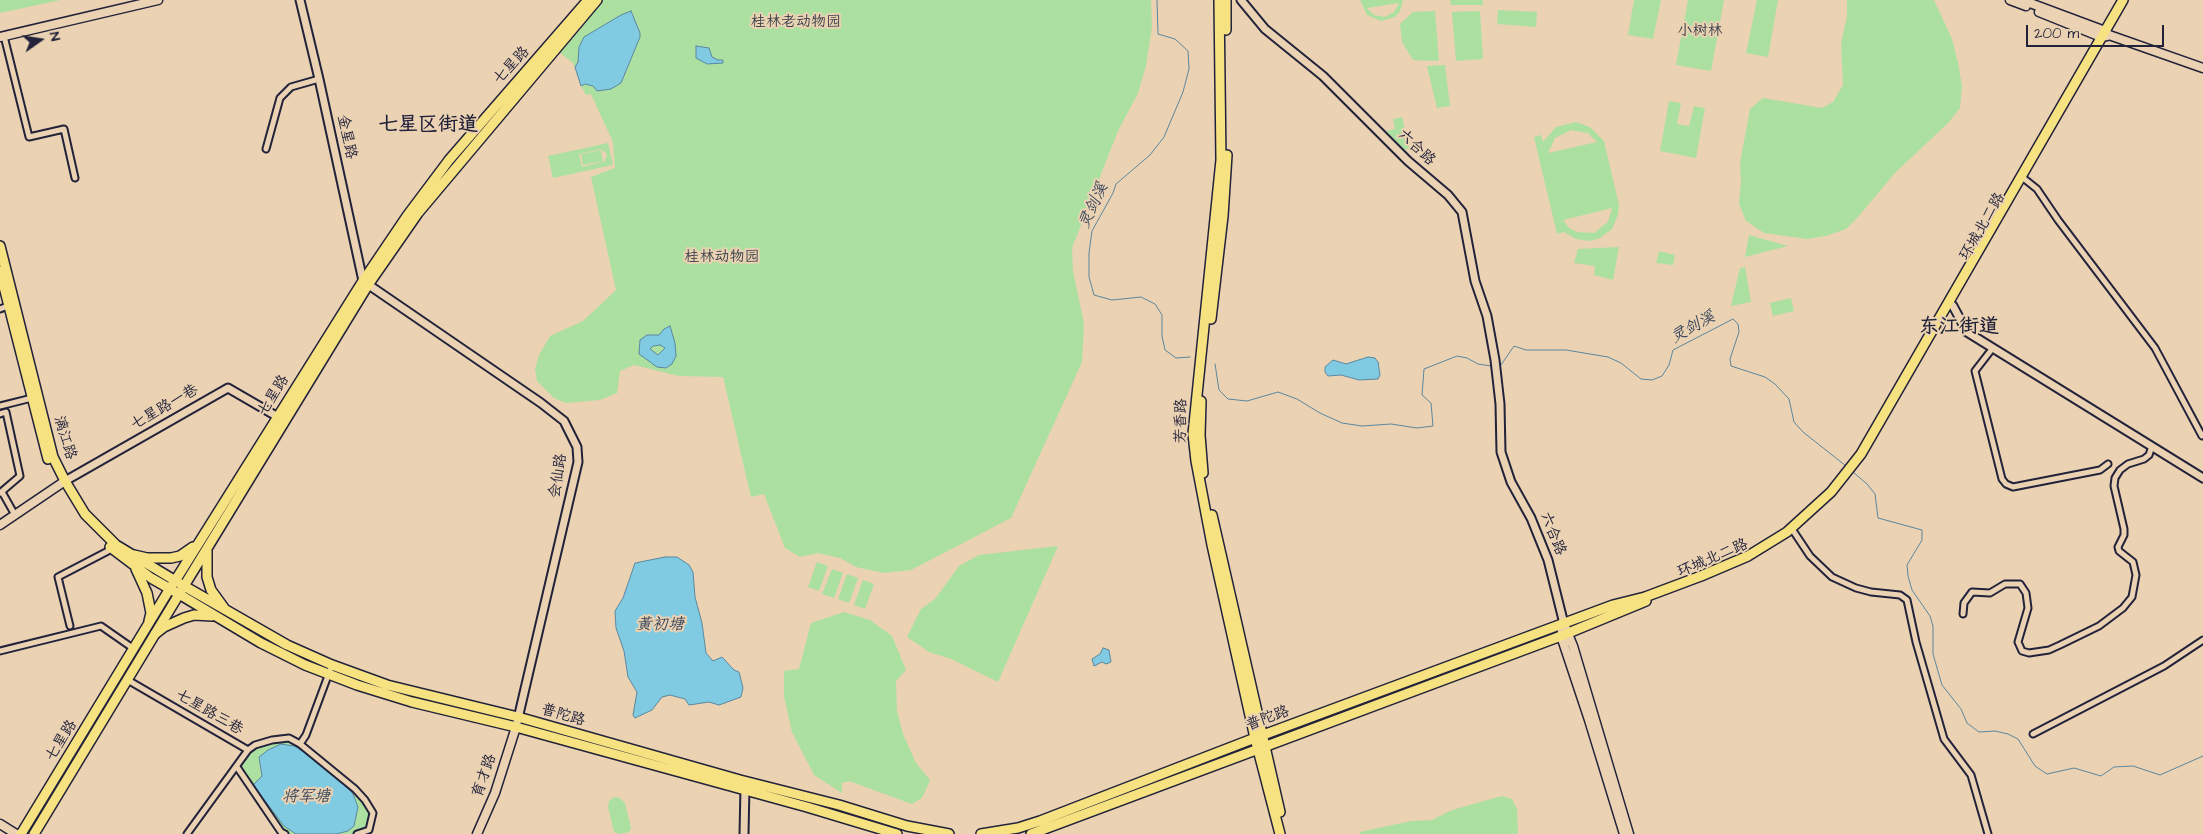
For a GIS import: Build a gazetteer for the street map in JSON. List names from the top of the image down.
{
  "streets": {
    "main road": [
      "七星路",
      "环城北二路",
      "芳香路",
      "漓江路",
      "普陀路",
      "育才路"
    ],
    "street": [
      "金星路",
      "六合路",
      "七星路一巷",
      "会仙路",
      "七星路三巷"
    ]
  },
  "crossings": [
    ["七星路", "金星路"],
    ["七星路", "七星路一巷"],
    ["七星路", "漓江路"],
    ["七星路", "会仙路"],
    ["七星路", "七星路三巷"],
    ["七星路", "普陀路"],
    ["金星路", "会仙路"],
    ["六合路", "环城北二路"],
    ["六合路", "普陀路"],
    ["环城北二路", "普陀路"],
    ["七星路一巷", "漓江路"],
    ["芳香路", "普陀路"],
    ["漓江路", "普陀路"],
    ["会仙路", "普陀路"],
    ["会仙路", "育才路"],
    ["普陀路", "育才路"]
  ],
  "districts": ["七星区街道", "东江街道"],
  "water": ["灵剑溪", "黄初塘", "将军塘"],
  "parks": ["桂林老动物园", "小树林", "桂林动物园"],
  "scale_bar": "200 m",
  "north": "right"
}
